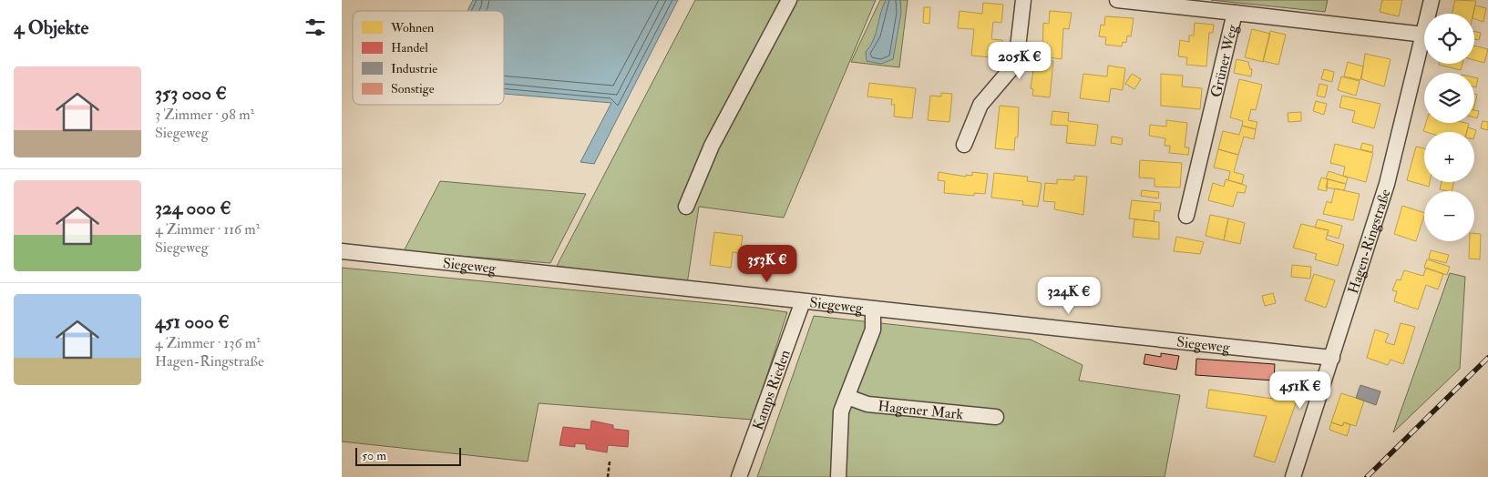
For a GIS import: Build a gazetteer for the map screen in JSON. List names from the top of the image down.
{
  "streets": {
    "street": [
      "Grüner Weg",
      "Hagen-Ringstraße",
      "Siegeweg",
      "Kamps Rieden",
      "Hagener Mark"
    ]
  },
  "crossings": [
    ["Grüner Weg", "Hagen-Ringstraße"],
    ["Hagen-Ringstraße", "Siegeweg"],
    ["Siegeweg", "Kamps Rieden"]
  ],
  "legend": [
    "Wohnen",
    "Handel",
    "Industrie",
    "Sonstige"
  ],
  "scale_bar": "50 m",
  "page": {
    "heading": "4 Objekte",
    "map_buttons": ["+", "−"],
    "price": [
      "205K €",
      "353K €",
      "324K €",
      "451K €"
    ],
    "list": [
      {
        "name": "353 000 €",
        "note": "3 Zimmer · 98 m² · Siegeweg"
      },
      {
        "name": "324 000 €",
        "note": "4 Zimmer · 116 m² · Siegeweg"
      },
      {
        "name": "451 000 €",
        "note": "4 Zimmer · 136 m² · Hagen-Ringstraße"
      }
    ],
    "scale": "50 m"
  }
}
